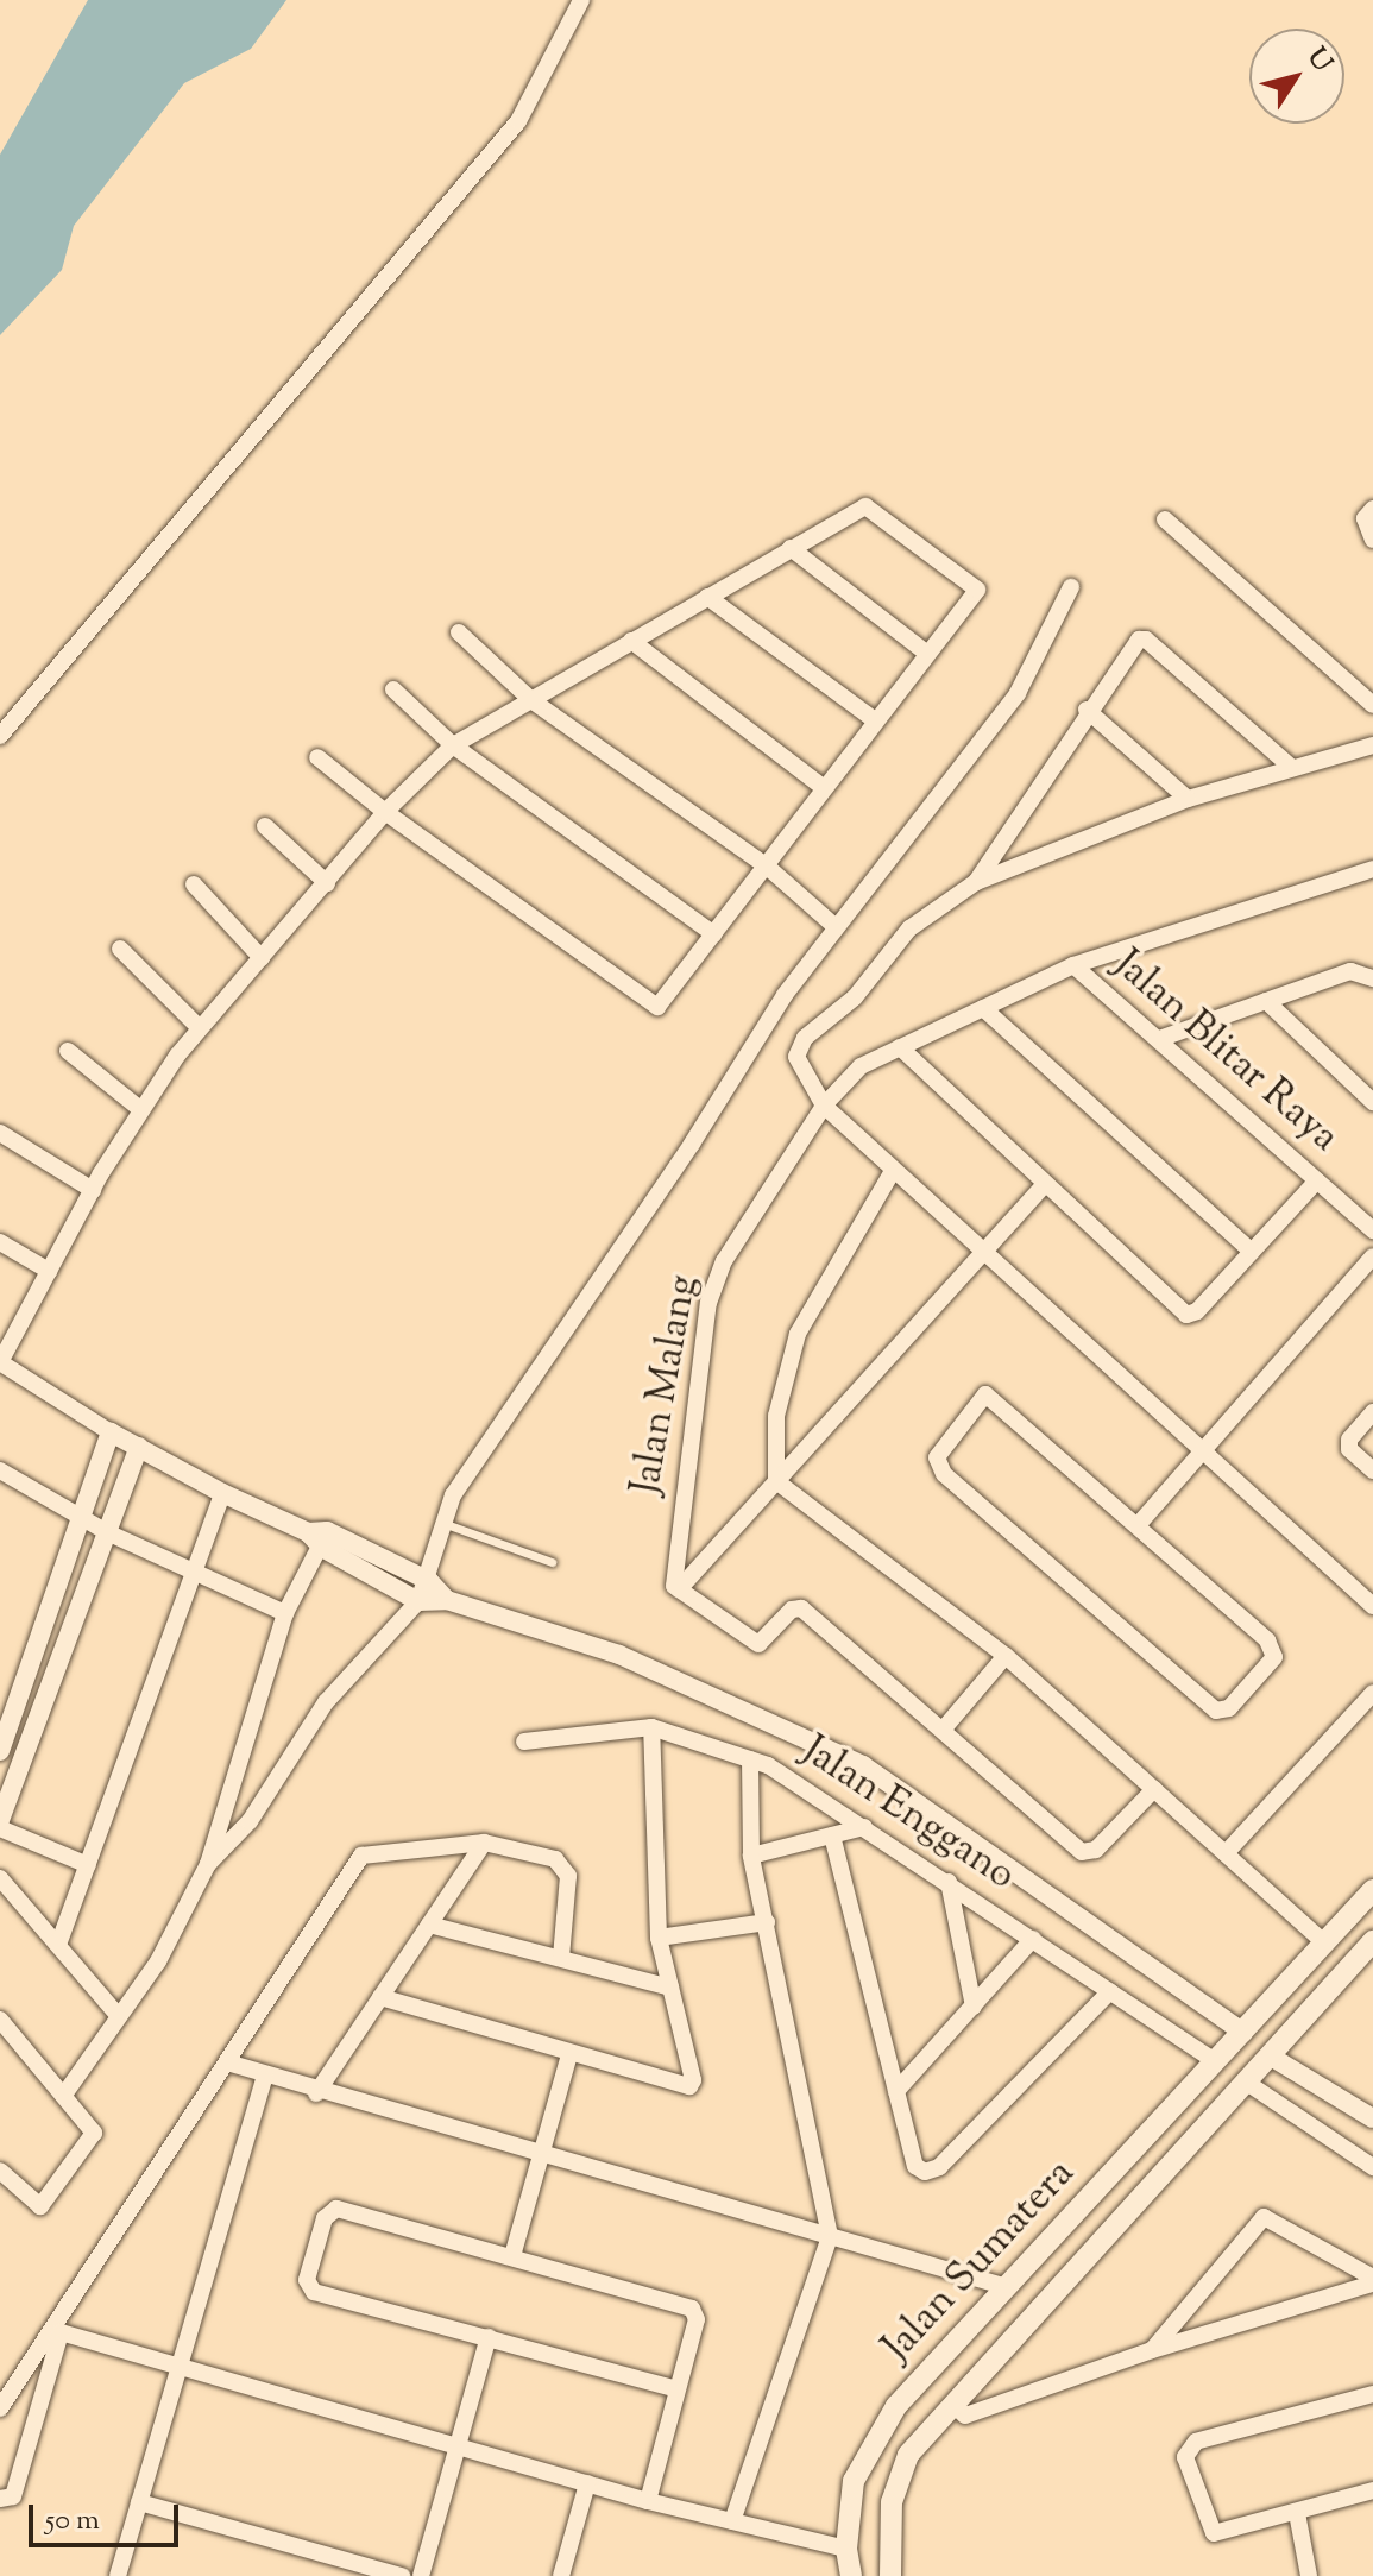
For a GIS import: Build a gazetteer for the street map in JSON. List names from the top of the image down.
{
  "streets": {
    "main road": ["Jalan Sumatera"],
    "street": ["Jalan Blitar Raya", "Jalan Malang", "Jalan Enggano"]
  },
  "crossings": [
    ["Jalan Blitar Raya", "Jalan Malang"],
    ["Jalan Enggano", "Jalan Sumatera"]
  ],
  "scale_bar": "50 m",
  "north": "top right"
}
